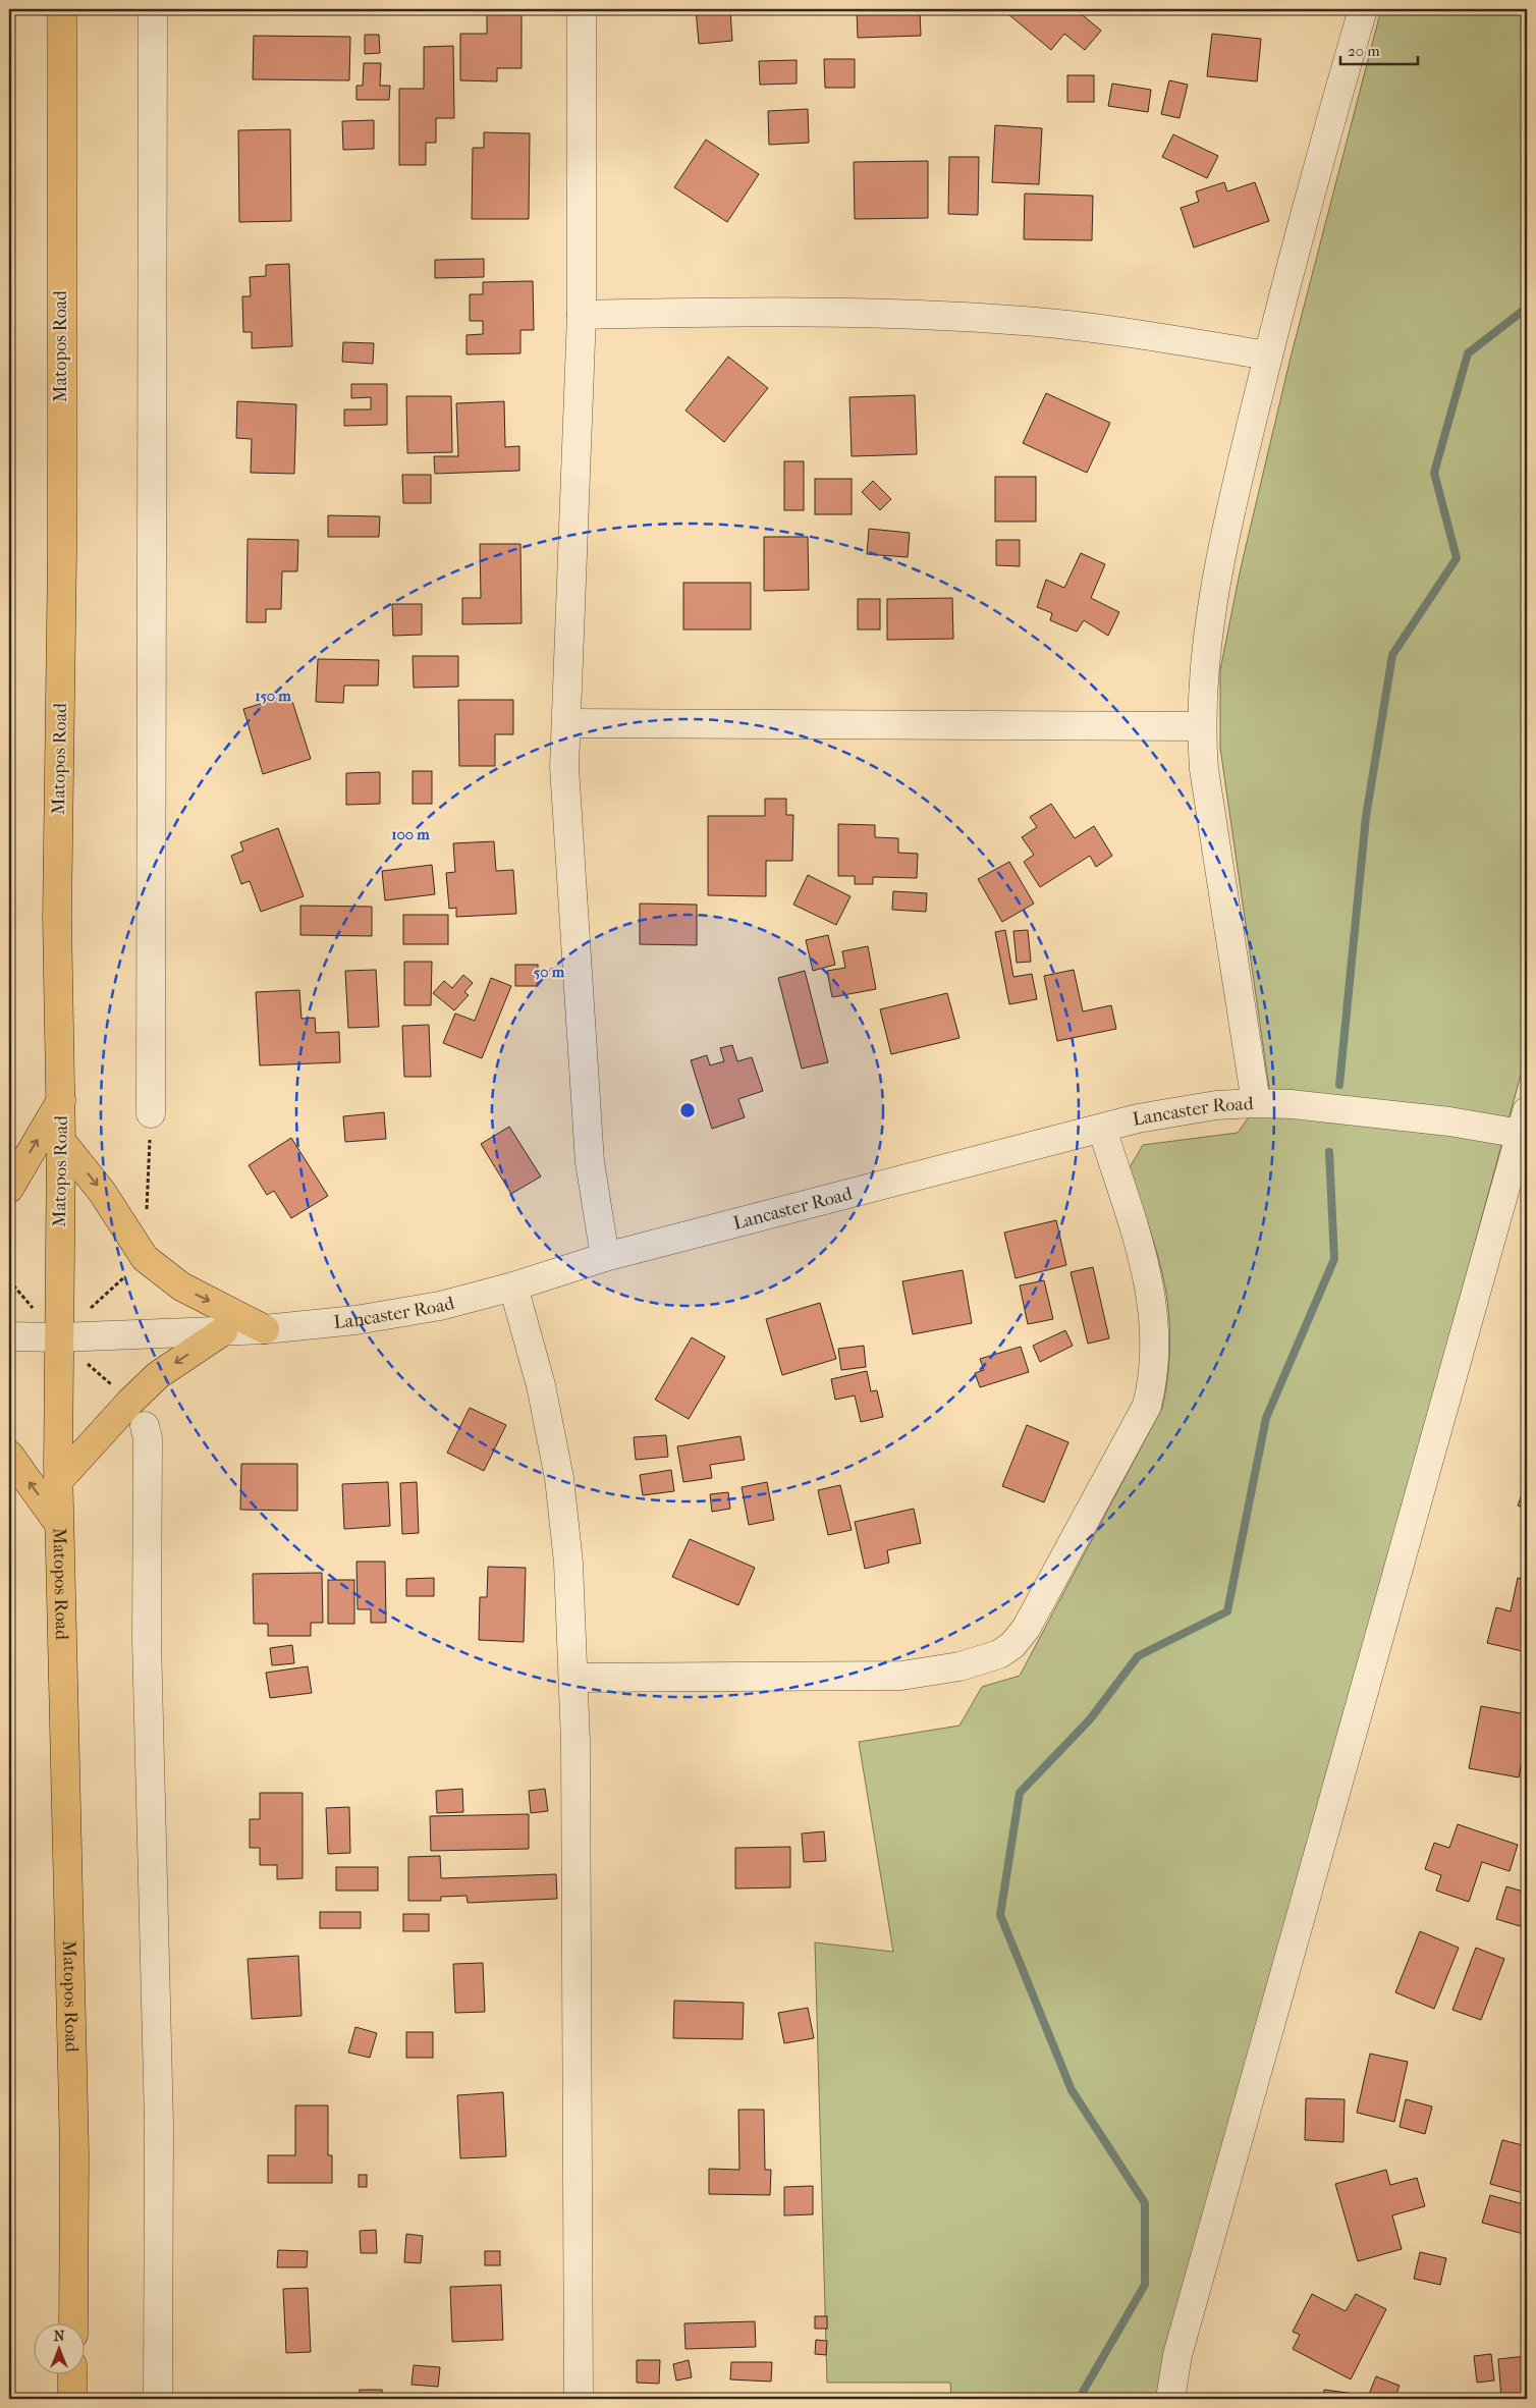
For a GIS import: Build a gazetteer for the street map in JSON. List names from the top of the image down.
{
  "streets": {
    "main road": ["Matopos Road"],
    "street": ["Lancaster Road"]
  },
  "crossings": [
    ["Matopos Road", "Lancaster Road"]
  ],
  "scale_bar": "20 m",
  "north": "top",
  "rings": ["150 m", "100 m", "50 m"]
}
